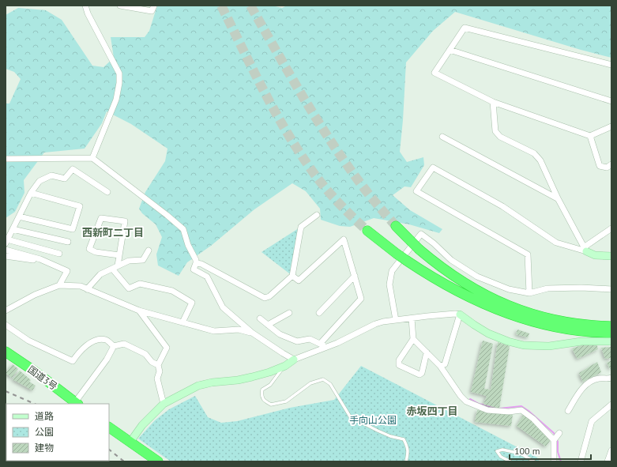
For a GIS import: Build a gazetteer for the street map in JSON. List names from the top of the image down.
{
  "streets": {
    "highway": ["国道3号"]
  },
  "districts": ["西新町二丁目", "赤坂四丁目"],
  "parks": ["手向山公園"],
  "legend": ["道路", "公園", "建物"],
  "scale_bar": "100 m"
}
